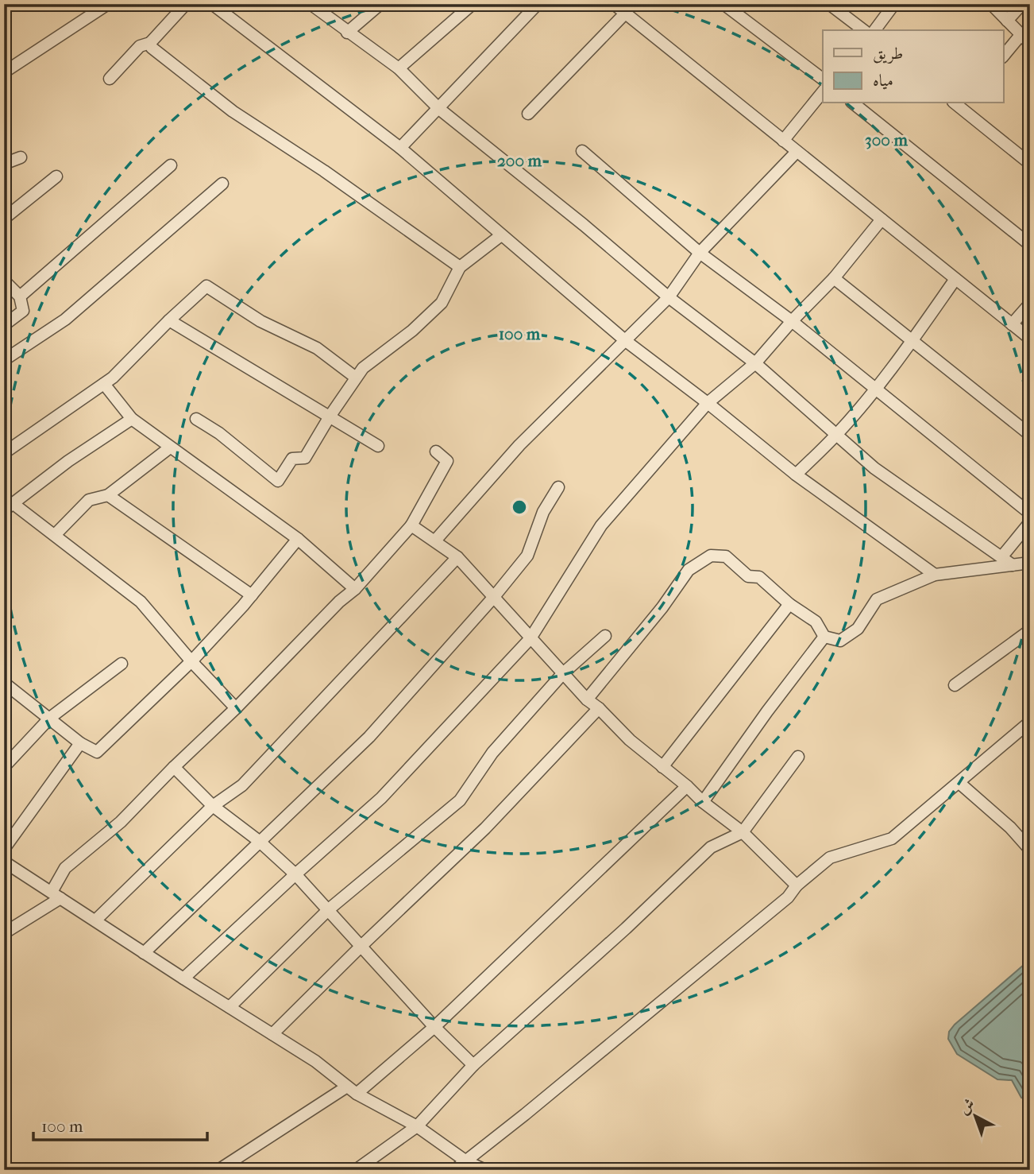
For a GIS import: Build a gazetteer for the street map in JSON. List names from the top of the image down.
{
  "legend": ["طريق", "مياه"],
  "scale_bar": "100 m",
  "north": "top left",
  "rings": ["300 m", "200 m", "100 m"]
}
